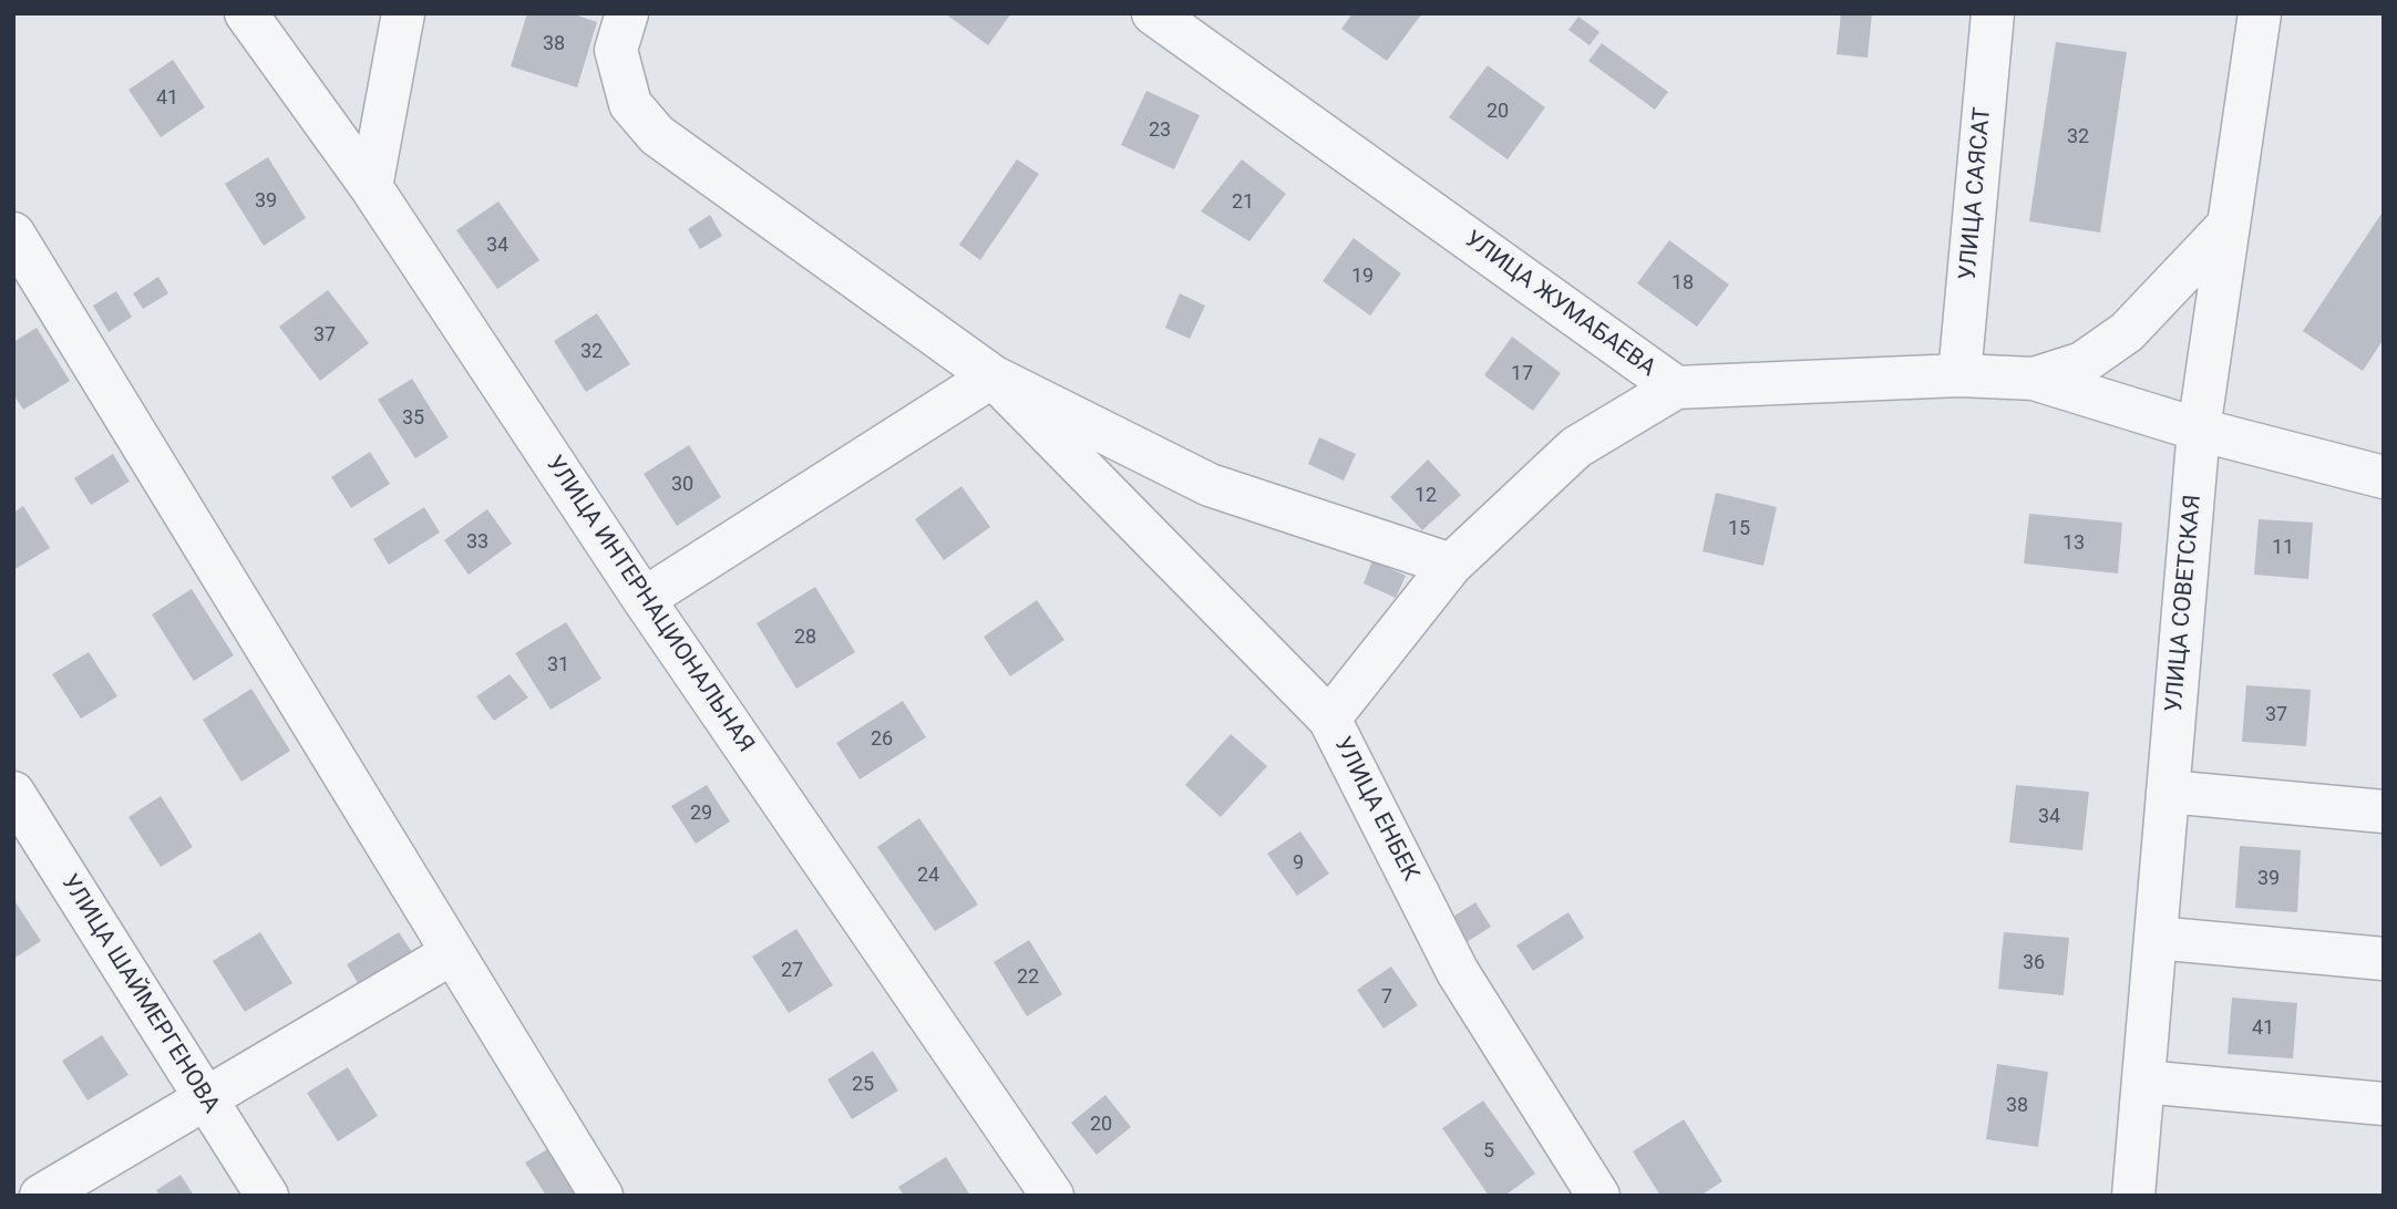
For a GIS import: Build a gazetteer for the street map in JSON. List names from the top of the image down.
{
  "streets": {
    "street": [
      "УЛИЦА САЯСАТ",
      "УЛИЦА ЖУМАБАЕВА",
      "УЛИЦА СОВЕТСКАЯ",
      "УЛИЦА ИНТЕРНАЦИОНАЛЬНАЯ",
      "УЛИЦА ЕНБЕК",
      "УЛИЦА ШАЙМЕРГЕНОВА"
    ]
  },
  "crossings": [
    ["УЛИЦА САЯСАТ", "УЛИЦА ЖУМАБАЕВА"],
    ["УЛИЦА ЖУМАБАЕВА", "УЛИЦА ЕНБЕК"]
  ],
  "house_numbers": [
    "38",
    "41",
    "20",
    "23",
    "32",
    "39",
    "21",
    "34",
    "19",
    "18",
    "37",
    "32",
    "17",
    "35",
    "30",
    "12",
    "15",
    "33",
    "13",
    "11",
    "28",
    "31",
    "37",
    "26",
    "29",
    "34",
    "9",
    "24",
    "39",
    "36",
    "27",
    "22",
    "7",
    "41",
    "25",
    "38",
    "20",
    "5"
  ]
}
